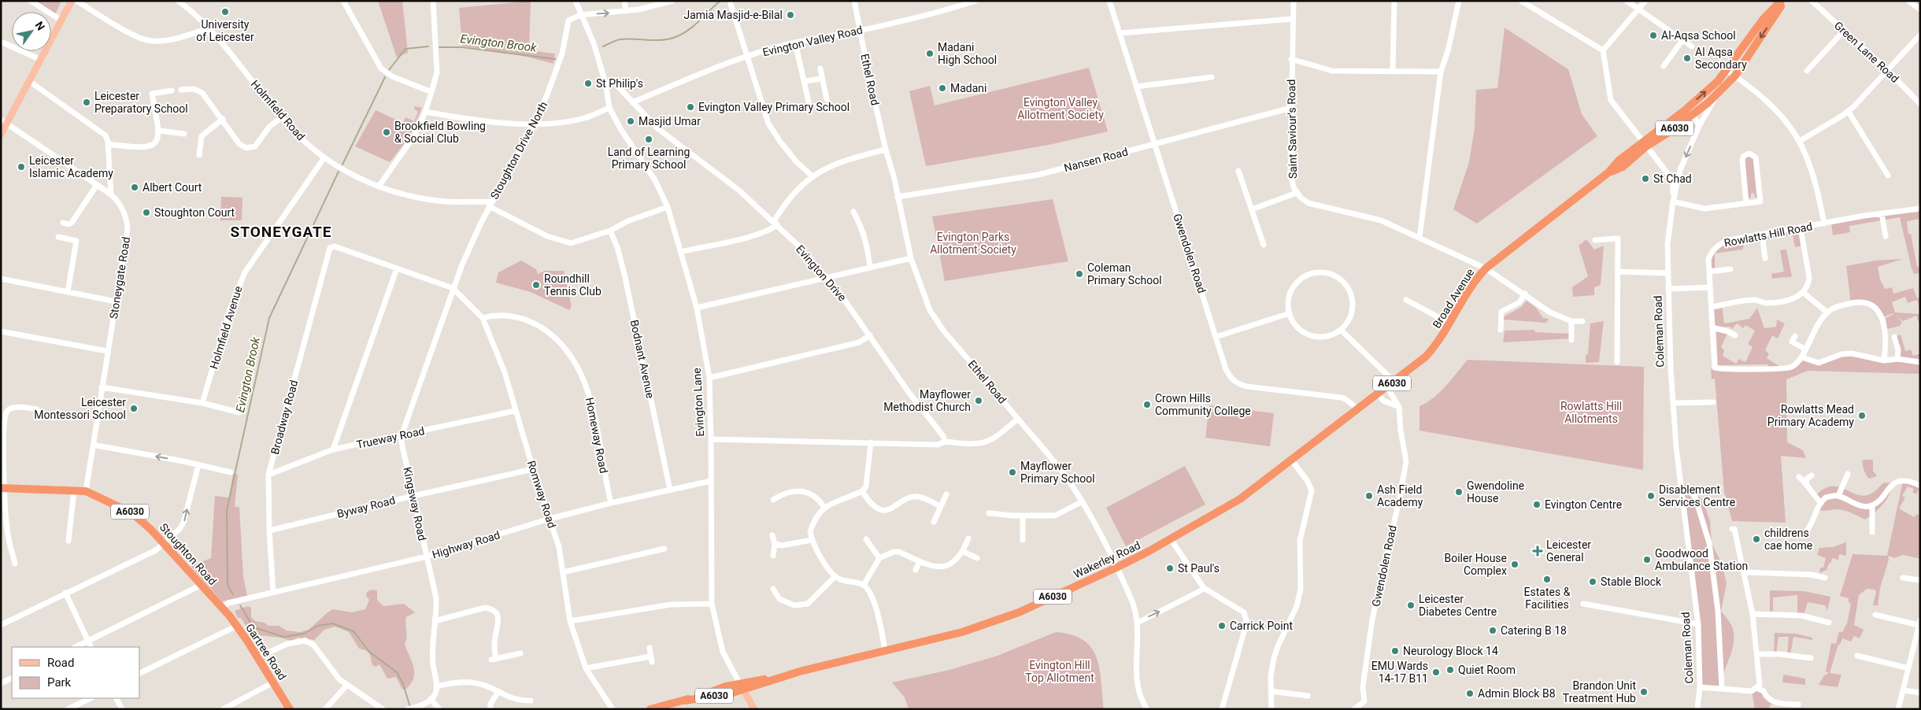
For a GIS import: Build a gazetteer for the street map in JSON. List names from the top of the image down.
{
  "streets": {
    "highway": [
      "A6030",
      "Broad Avenue",
      "Stoughton Road",
      "Wakerley Road",
      "Gartree Road"
    ],
    "main road": ["Evington Lane"],
    "street": [
      "Evington Valley Road",
      "Green Lane Road",
      "Ethel Road",
      "Holmfield Road",
      "Saint Saviour's Road",
      "Stoughton Drive North",
      "Nansen Road",
      "Rowlatts Hill Road",
      "Gwendolen Road",
      "Evington Drive",
      "Stoneygate Road",
      "Holmfield Avenue",
      "Coleman Road",
      "Bodnant Avenue",
      "Broadway Road",
      "Homeway Road",
      "Trueway Road",
      "Romway Road",
      "Kingsway Road",
      "Byway Road",
      "Highway Road"
    ]
  },
  "crossings": [
    ["Evington Valley Road", "Ethel Road"],
    ["Evington Valley Road", "Evington Drive"],
    ["Ethel Road", "Nansen Road"],
    ["Ethel Road", "Wakerley Road"],
    ["Holmfield Road", "Stoughton Drive North"],
    ["Holmfield Road", "Holmfield Avenue"],
    ["A6030", "Broad Avenue"],
    ["A6030", "Evington Lane"],
    ["A6030", "Wakerley Road"],
    ["Saint Saviour's Road", "Nansen Road"],
    ["Saint Saviour's Road", "Broad Avenue"],
    ["Stoughton Drive North", "Evington Lane"],
    ["Stoughton Drive North", "Romway Road"],
    ["Stoughton Drive North", "Kingsway Road"],
    ["Nansen Road", "Gwendolen Road"],
    ["Gwendolen Road", "Broad Avenue"],
    ["Gwendolen Road", "Wakerley Road"],
    ["Evington Drive", "Evington Lane"],
    ["Stoneygate Road", "Stoughton Road"],
    ["Broad Avenue", "Coleman Road"],
    ["Broad Avenue", "Wakerley Road"],
    ["Bodnant Avenue", "Highway Road"],
    ["Evington Lane", "Highway Road"],
    ["Evington Lane", "Wakerley Road"],
    ["Broadway Road", "Trueway Road"],
    ["Broadway Road", "Byway Road"],
    ["Broadway Road", "Highway Road"],
    ["Homeway Road", "Romway Road"],
    ["Homeway Road", "Highway Road"],
    ["Trueway Road", "Romway Road"],
    ["Trueway Road", "Kingsway Road"],
    ["Romway Road", "Kingsway Road"],
    ["Romway Road", "Byway Road"],
    ["Romway Road", "Highway Road"],
    ["Kingsway Road", "Byway Road"],
    ["Kingsway Road", "Highway Road"],
    ["Highway Road", "Stoughton Road"],
    ["Highway Road", "Gartree Road"],
    ["Stoughton Road", "Gartree Road"]
  ],
  "districts": ["STONEYGATE"],
  "water": ["Evington Brook"],
  "parks": [
    "Evington Valley Allotment Society",
    "Evington Parks Allotment Society",
    "Rowlatts Hill Allotments",
    "Evington Hill Top Allotment"
  ],
  "places": {
    "other": [
      "University of Leicester",
      "Jamia Masjid-e-Bilal",
      "Al-Aqsa School",
      "Madani High School",
      "Al Aqsa Secondary",
      "St Philip's",
      "Madani",
      "Leicester Preparatory School",
      "Evington Valley Primary School",
      "Masjid Umar",
      "Brookfield Bowling & Social Club",
      "Land of Learning Primary School",
      "Leicester Islamic Academy",
      "St Chad",
      "Albert Court",
      "Stoughton Court",
      "Coleman Primary School",
      "Roundhill Tennis Club",
      "Mayflower Methodist Church",
      "Crown Hills Community College",
      "Leicester Montessori School",
      "Rowlatts Mead Primary Academy",
      "Mayflower Primary School",
      "Gwendoline House",
      "Ash Field Academy",
      "Disablement Services Centre",
      "Evington Centre",
      "childrens cae home",
      "Goodwood Ambulance Station",
      "Boiler House Complex",
      "St Paul's",
      "Estates & Facilities",
      "Stable Block",
      "Leicester Diabetes Centre",
      "Carrick Point",
      "Catering B 18",
      "Neurology Block 14",
      "Quiet Room",
      "EMU Wards 14-17 B11",
      "Brandon Unit Treatment Hub",
      "Admin Block B8"
    ],
    "health": ["Leicester General"]
  },
  "legend": ["Road", "Park"],
  "north": "top right"
}
